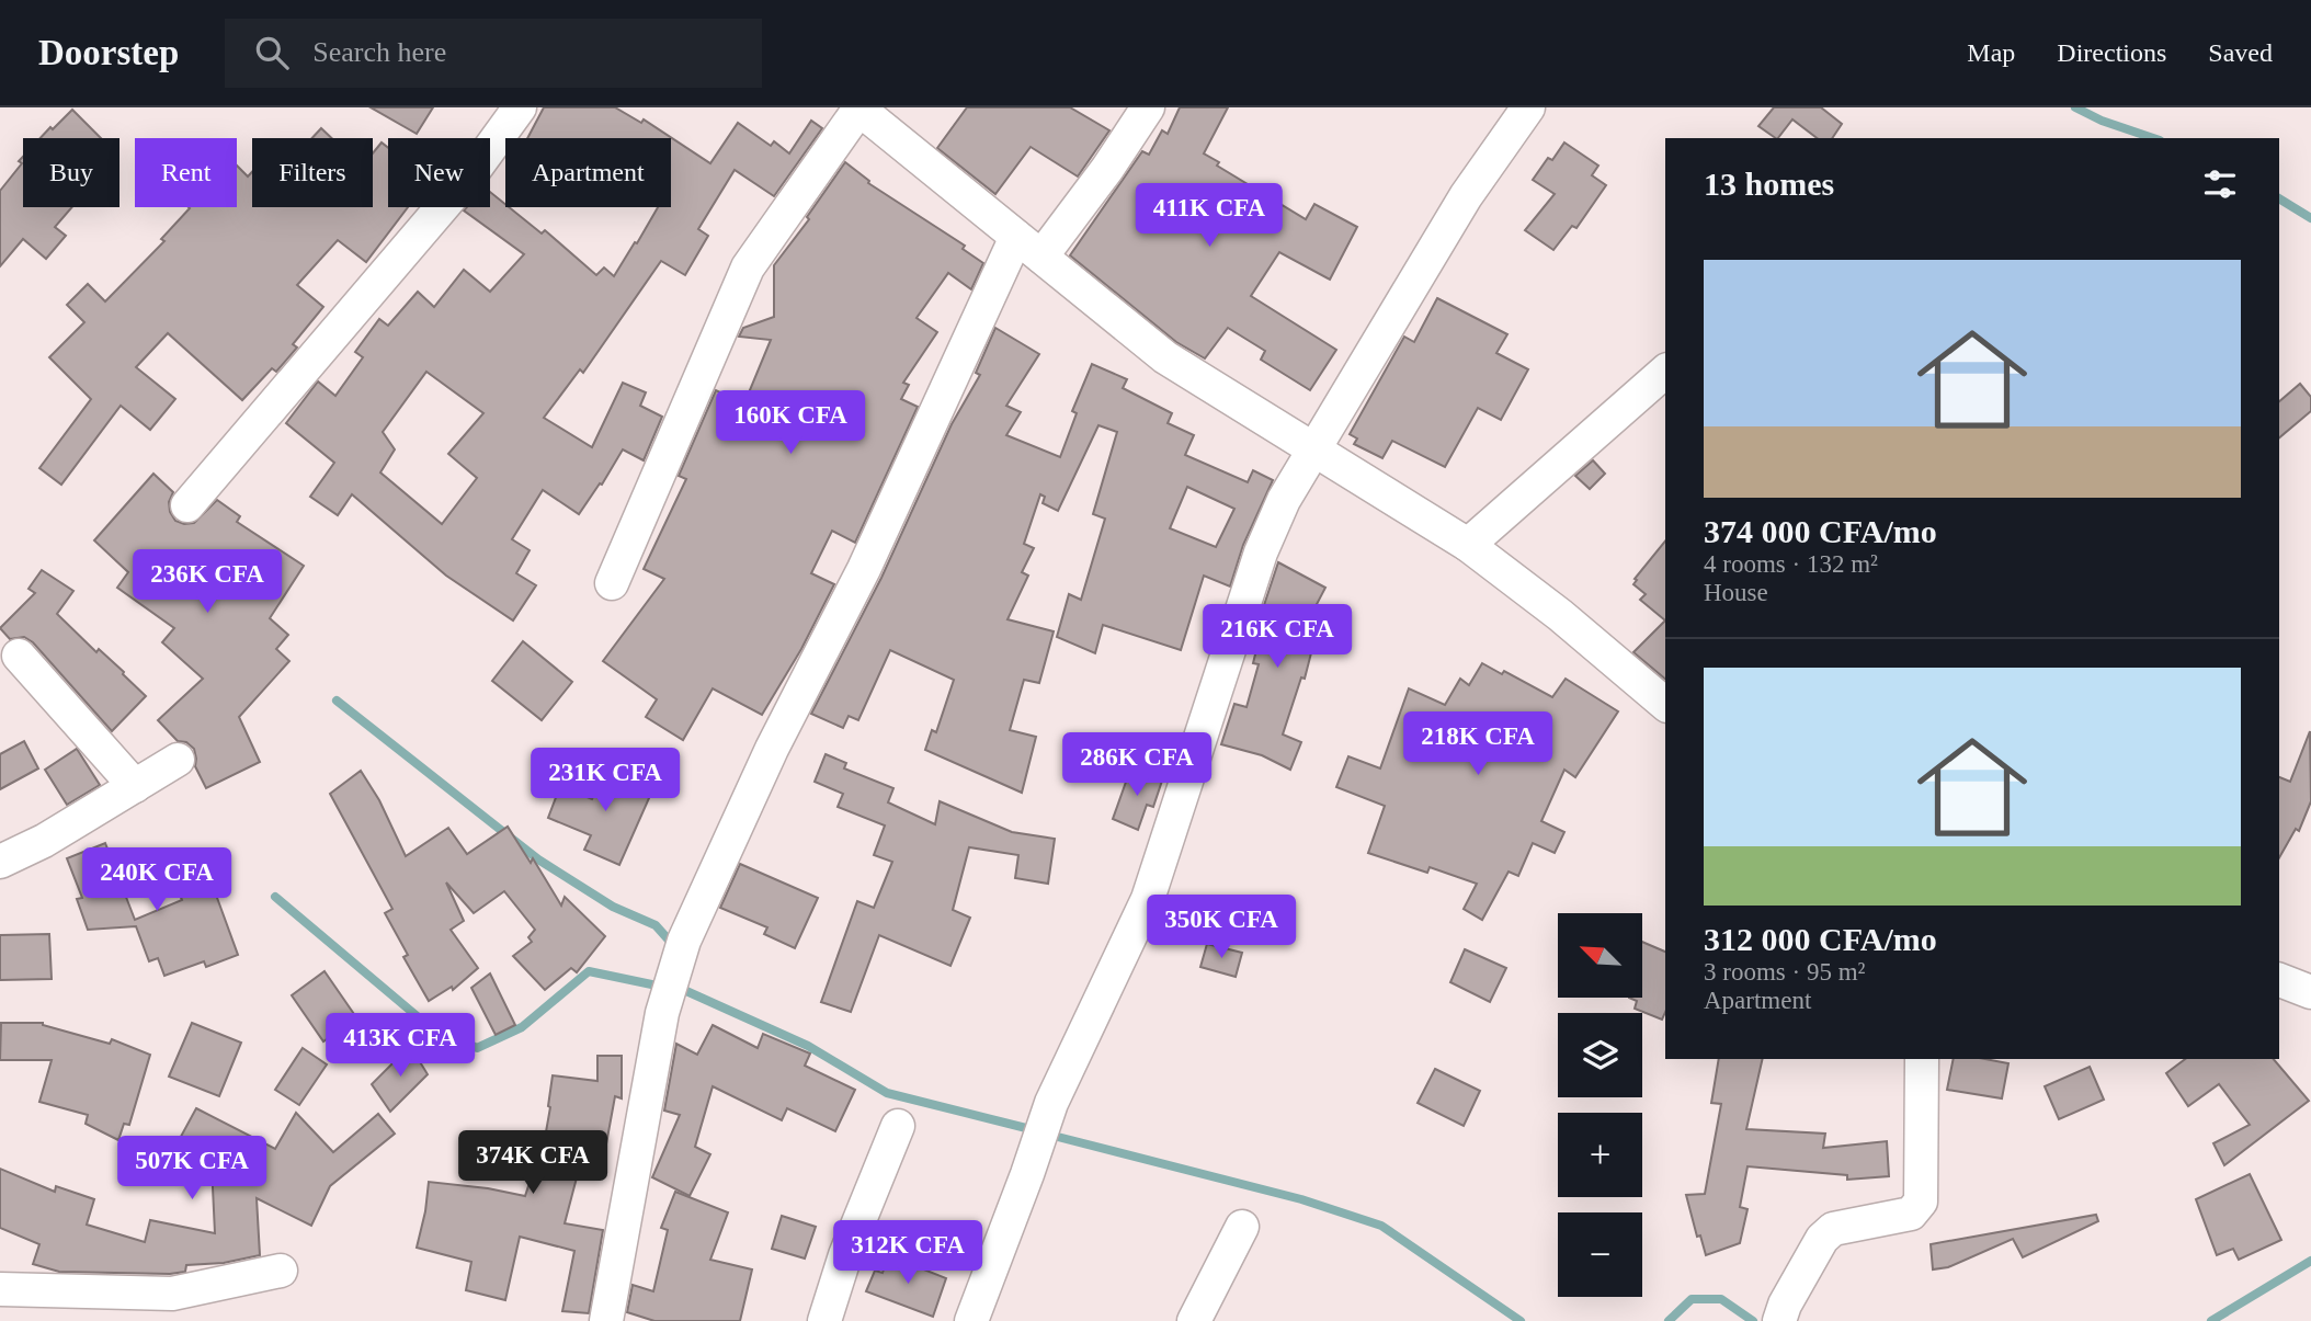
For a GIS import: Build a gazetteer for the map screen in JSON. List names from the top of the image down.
{
  "north": "top left",
  "page": {
    "header": "Doorstep",
    "search": "Search here",
    "nav": ["Map", "Directions", "Saved"],
    "chip": [
      "Buy",
      "Rent",
      "Filters",
      "New",
      "Apartment"
    ],
    "heading": "13 homes",
    "price": [
      "411K CFA",
      "160K CFA",
      "236K CFA",
      "216K CFA",
      "218K CFA",
      "286K CFA",
      "231K CFA",
      "240K CFA",
      "350K CFA",
      "413K CFA",
      "374K CFA",
      "507K CFA",
      "312K CFA"
    ],
    "list": [
      {
        "name": "374 000 CFA/mo",
        "note": "4 rooms · 132 m² · House"
      },
      {
        "name": "312 000 CFA/mo",
        "note": "3 rooms · 95 m² · Apartment"
      }
    ],
    "map_buttons": ["+", "−"]
  }
}
